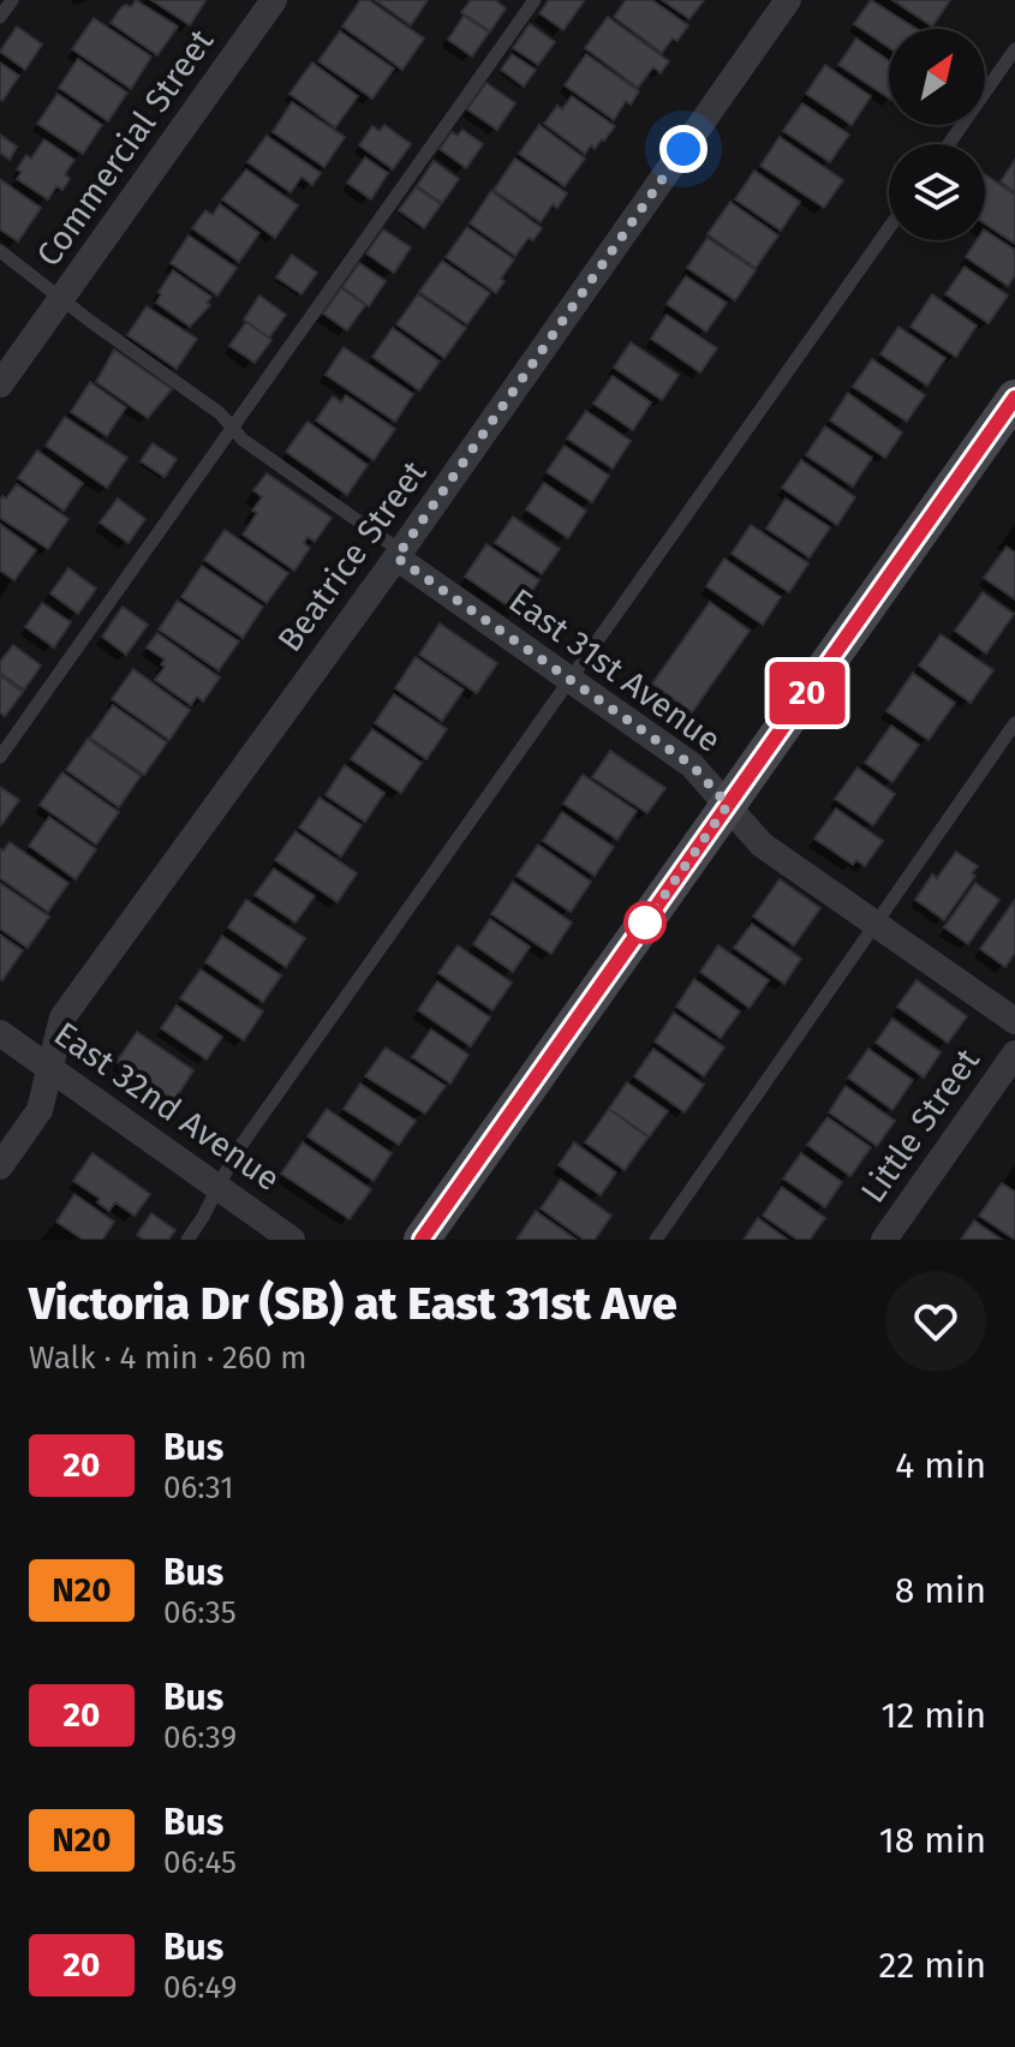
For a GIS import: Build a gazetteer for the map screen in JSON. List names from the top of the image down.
{
  "streets": {
    "street": [
      "Commercial Street",
      "Beatrice Street",
      "East 31st Avenue",
      "East 32nd Avenue",
      "Little Street"
    ]
  },
  "crossings": [
    ["Beatrice Street", "East 31st Avenue"],
    ["Beatrice Street", "East 32nd Avenue"]
  ],
  "lines": ["bus line 20"],
  "north": "top right",
  "page": {
    "on_map": "20",
    "heading": ["Victoria Dr (SB) at East 31st Ave", "Walk · 4 min · 260 m"],
    "list": [
      {
        "mark": "20",
        "name": "Bus",
        "note": "06:31",
        "value": "4 min"
      },
      {
        "mark": "N20",
        "name": "Bus",
        "note": "06:35",
        "value": "8 min"
      },
      {
        "mark": "20",
        "name": "Bus",
        "note": "06:39",
        "value": "12 min"
      },
      {
        "mark": "N20",
        "name": "Bus",
        "note": "06:45",
        "value": "18 min"
      },
      {
        "mark": "20",
        "name": "Bus",
        "note": "06:49",
        "value": "22 min"
      }
    ]
  }
}
